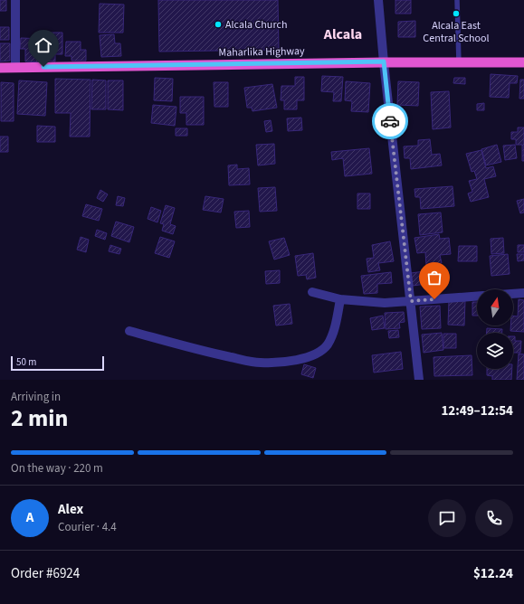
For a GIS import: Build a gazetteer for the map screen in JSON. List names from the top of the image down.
{
  "streets": {
    "highway": ["Maharlika Highway"]
  },
  "districts": ["Alcala"],
  "places": ["Alcala East Central School", "Alcala Church"],
  "scale_bar": "50 m",
  "north": "top",
  "page": {
    "scale": "50 m",
    "heading": ["2 min", "Arriving in", "12:49–12:54"],
    "panel": [
      "Alex",
      "Courier · 4.4",
      "Order #6924",
      "$12.24"
    ],
    "bar": "On the way · 220 m",
    "round": "A"
  }
}
